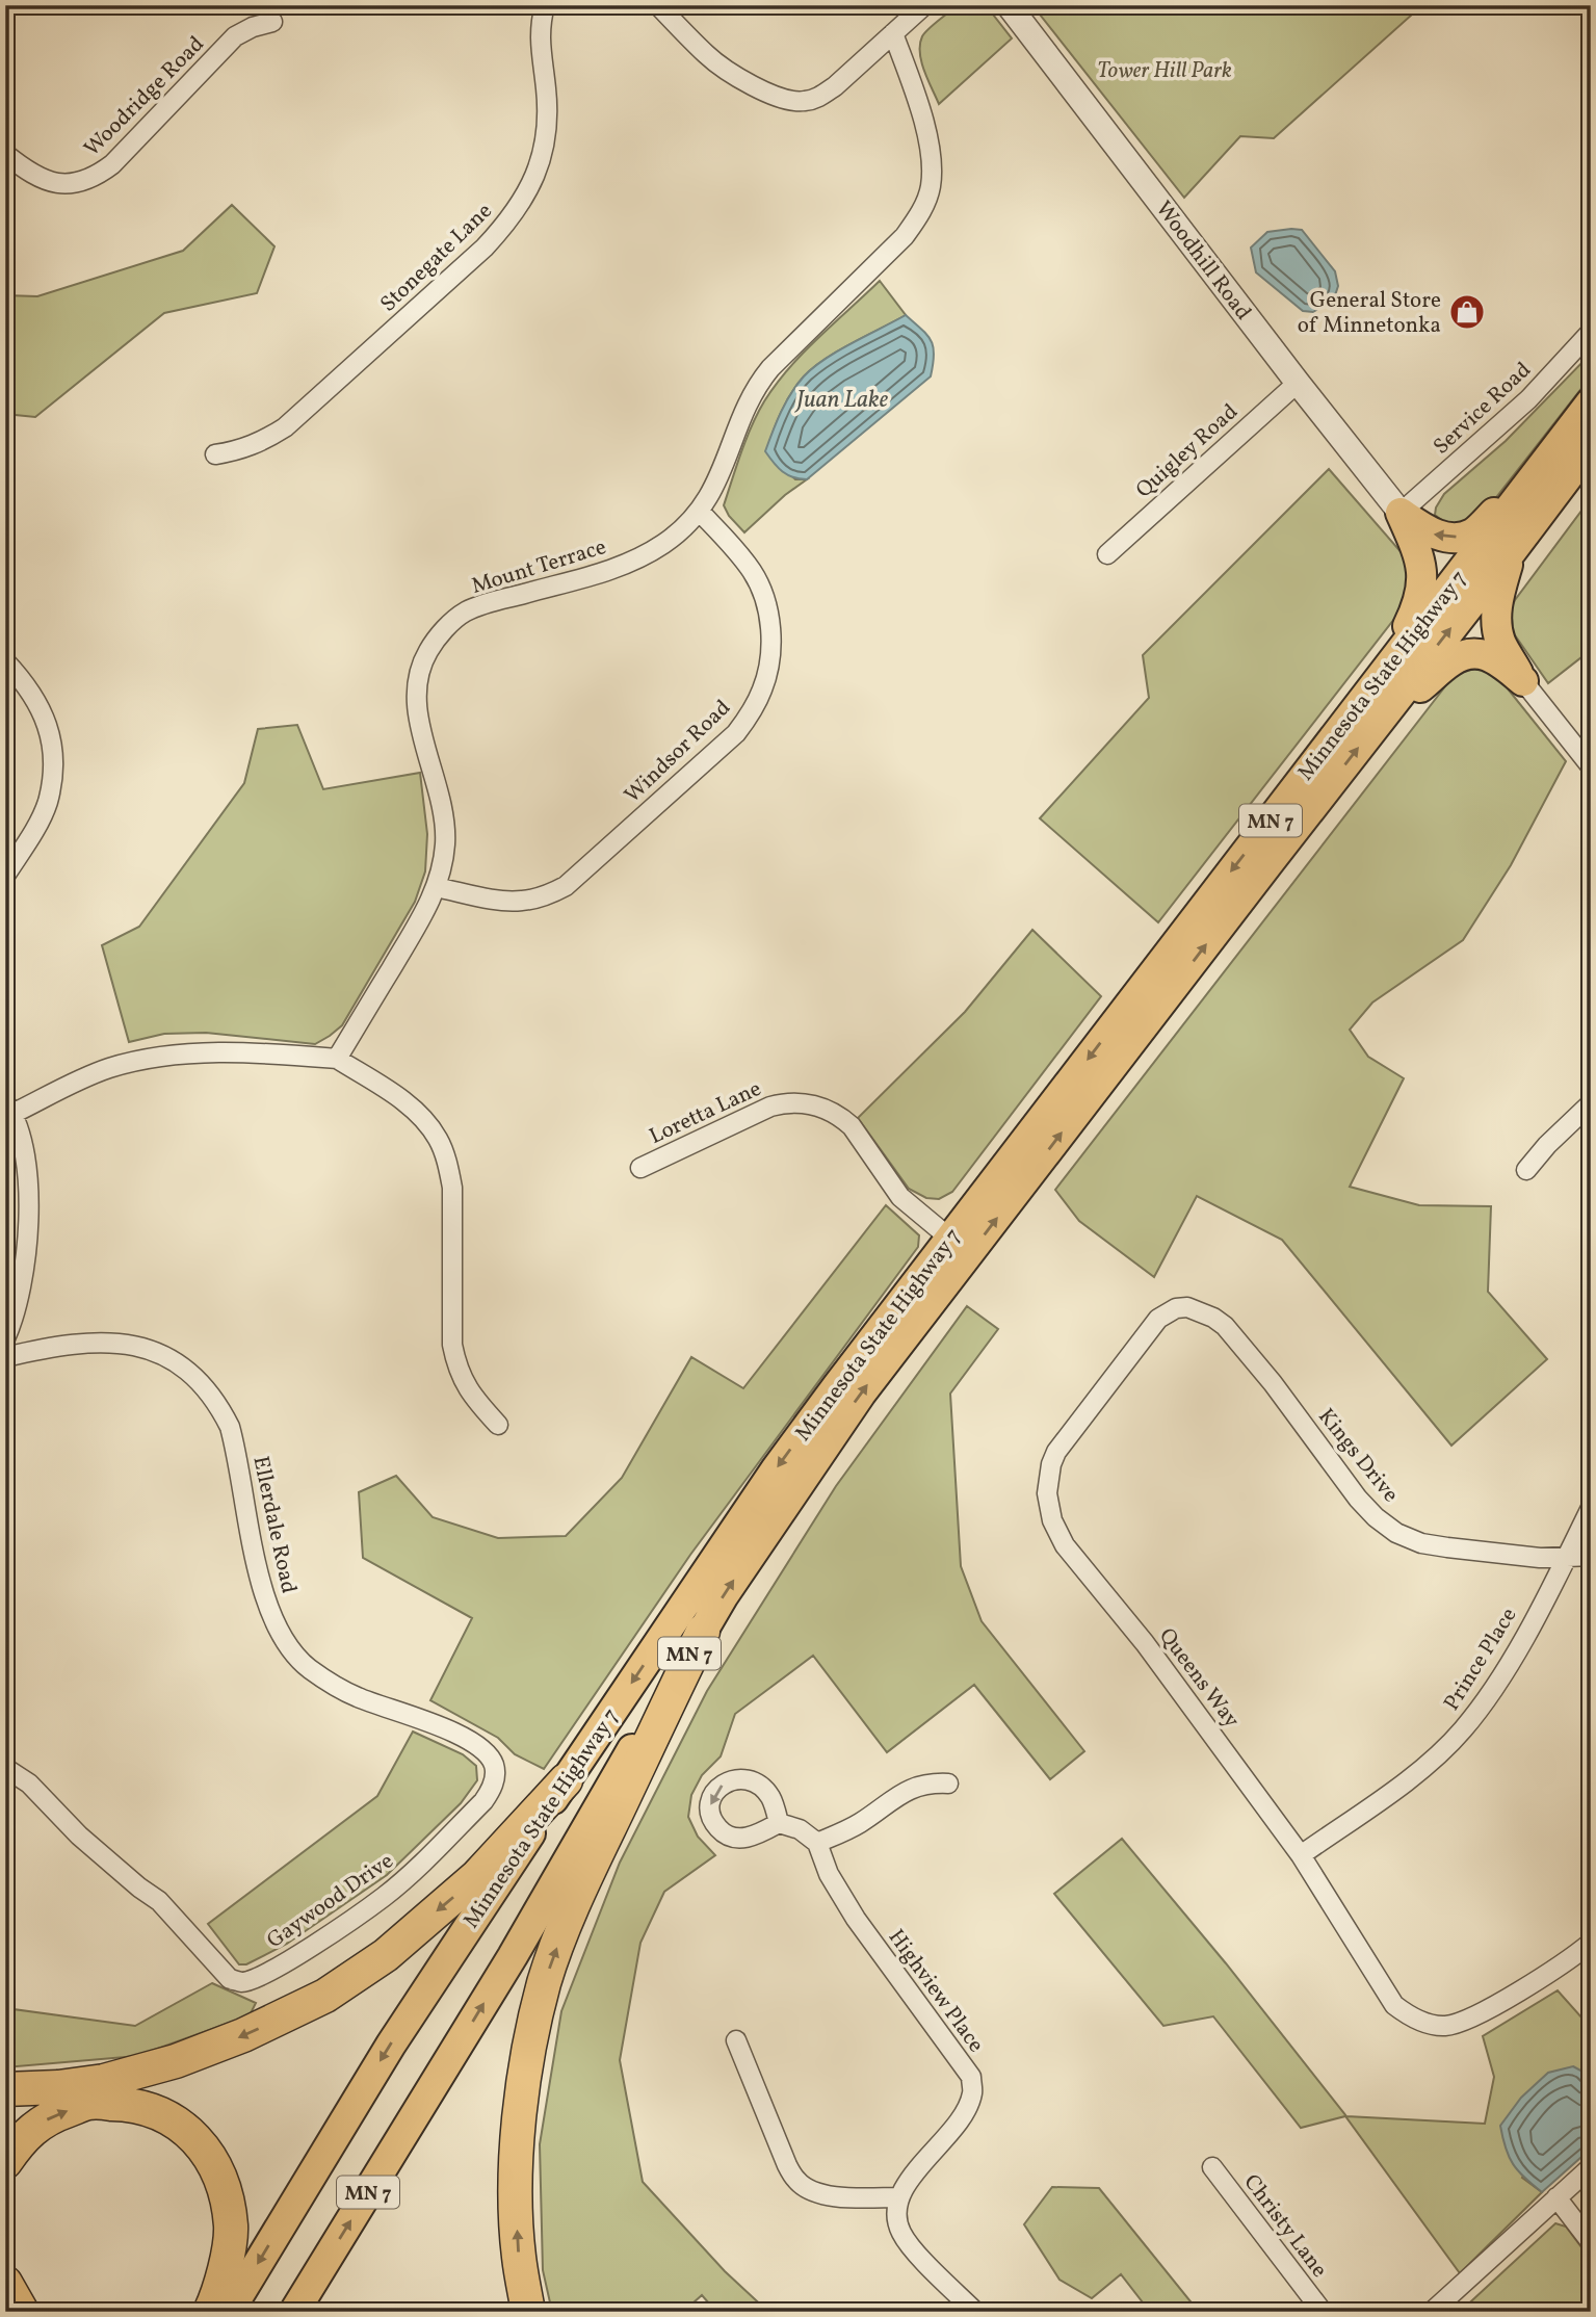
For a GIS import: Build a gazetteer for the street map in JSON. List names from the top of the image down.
{
  "streets": {
    "main road": ["Minnesota State Highway 7", "MN 7"],
    "street": [
      "Woodridge Road",
      "Stonegate Lane",
      "Woodhill Road",
      "Service Road",
      "Quigley Road",
      "Mount Terrace",
      "Windsor Road",
      "Loretta Lane",
      "Kings Drive",
      "Ellerdale Road",
      "Prince Place",
      "Queens Way",
      "Gaywood Drive",
      "Highview Place",
      "Christy Lane"
    ]
  },
  "crossings": [
    ["Woodhill Road", "Service Road"],
    ["Woodhill Road", "Quigley Road"],
    ["Mount Terrace", "Windsor Road"],
    ["Minnesota State Highway 7", "Loretta Lane"],
    ["Kings Drive", "Prince Place"],
    ["Kings Drive", "Queens Way"],
    ["Ellerdale Road", "Gaywood Drive"],
    ["Prince Place", "Queens Way"]
  ],
  "water": ["Juan Lake"],
  "parks": ["Tower Hill Park"],
  "places": {
    "shop": ["General Store of Minnetonka"]
  }
}
